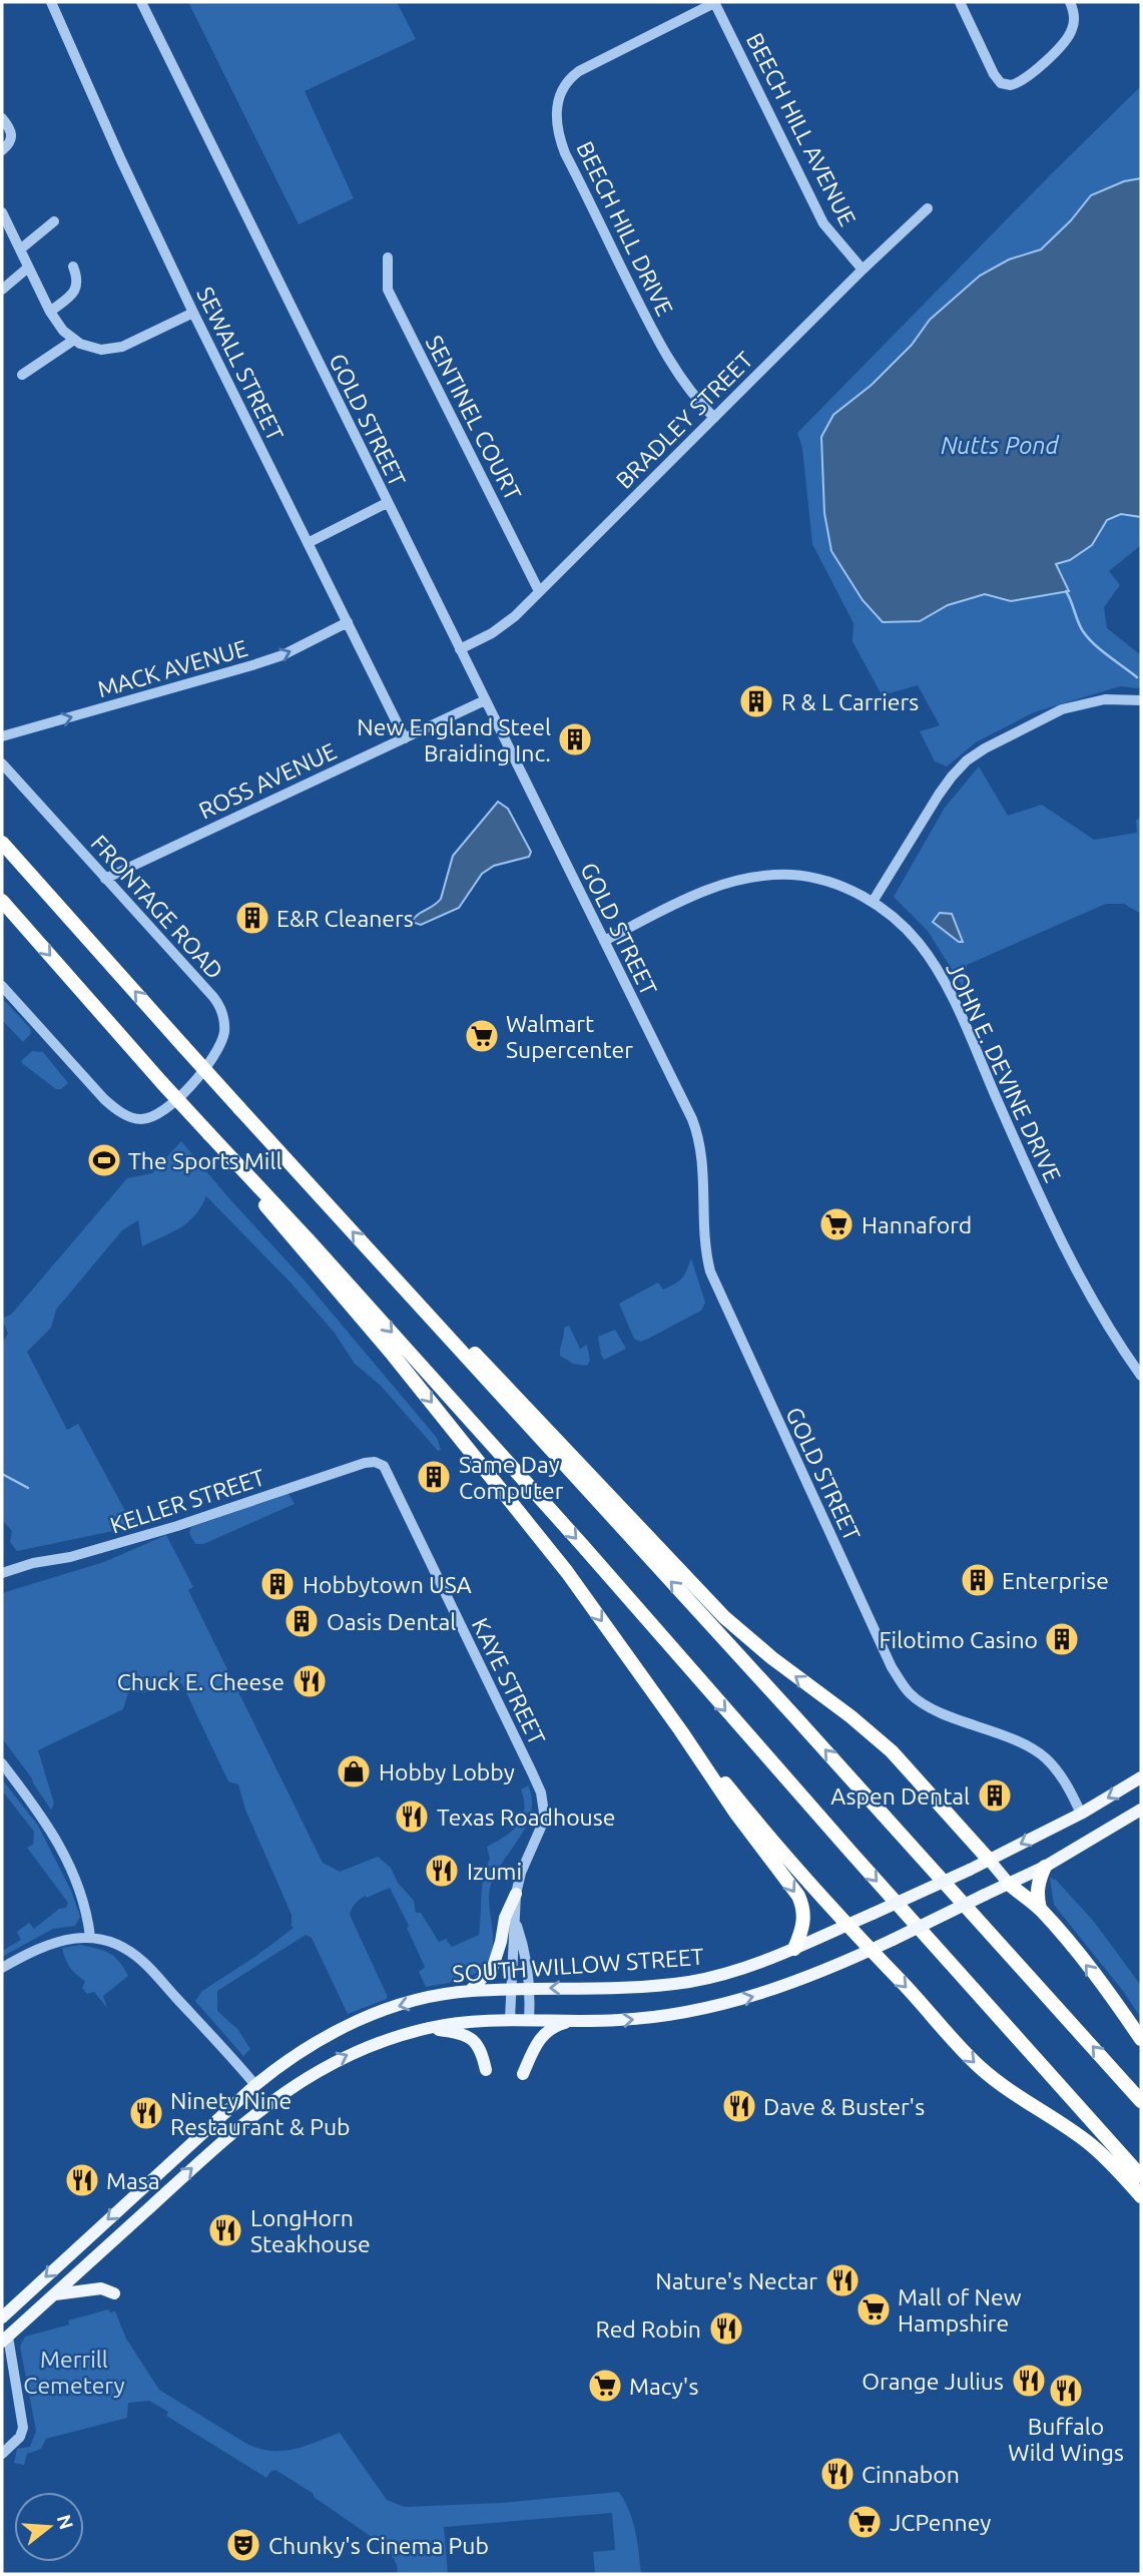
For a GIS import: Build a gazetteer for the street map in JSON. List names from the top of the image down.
{
  "streets": {
    "main road": ["SOUTH WILLOW STREET"],
    "street": [
      "BEECH HILL AVENUE",
      "BEECH HILL DRIVE",
      "SEWALL STREET",
      "SENTINEL COURT",
      "GOLD STREET",
      "BRADLEY STREET",
      "MACK AVENUE",
      "ROSS AVENUE",
      "FRONTAGE ROAD",
      "JOHN E. DEVINE DRIVE",
      "KELLER STREET",
      "KAYE STREET"
    ]
  },
  "crossings": [
    ["BEECH HILL AVENUE", "BEECH HILL DRIVE"],
    ["BEECH HILL AVENUE", "BRADLEY STREET"],
    ["BEECH HILL DRIVE", "BRADLEY STREET"],
    ["SEWALL STREET", "MACK AVENUE"],
    ["SEWALL STREET", "ROSS AVENUE"],
    ["SENTINEL COURT", "BRADLEY STREET"],
    ["GOLD STREET", "BRADLEY STREET"],
    ["GOLD STREET", "ROSS AVENUE"],
    ["GOLD STREET", "JOHN E. DEVINE DRIVE"],
    ["GOLD STREET", "SOUTH WILLOW STREET"],
    ["ROSS AVENUE", "FRONTAGE ROAD"],
    ["KELLER STREET", "KAYE STREET"],
    ["KAYE STREET", "SOUTH WILLOW STREET"]
  ],
  "one_way": ["MACK AVENUE"],
  "water": ["Nutts Pond"],
  "parks": ["Merrill Cemetery"],
  "places": {
    "building": [
      "R & L Carriers",
      "New England Steel Braiding Inc.",
      "E&R Cleaners",
      "Same Day Computer",
      "Enterprise",
      "Hobbytown USA",
      "Oasis Dental",
      "Filotimo Casino",
      "Aspen Dental"
    ],
    "supermarket": [
      "Walmart Supercenter",
      "Hannaford",
      "Mall of New Hampshire",
      "Macy's",
      "JCPenney"
    ],
    "sports": ["The Sports Mill"],
    "restaurant": [
      "Chuck E. Cheese",
      "Texas Roadhouse",
      "Izumi",
      "Dave & Buster's",
      "Ninety Nine Restaurant & Pub",
      "Masa",
      "LongHorn Steakhouse",
      "Nature's Nectar",
      "Red Robin",
      "Orange Julius",
      "Buffalo Wild Wings",
      "Cinnabon"
    ],
    "shop": ["Hobby Lobby"],
    "theatre": ["Chunky's Cinema Pub"]
  },
  "north": "right"
}
